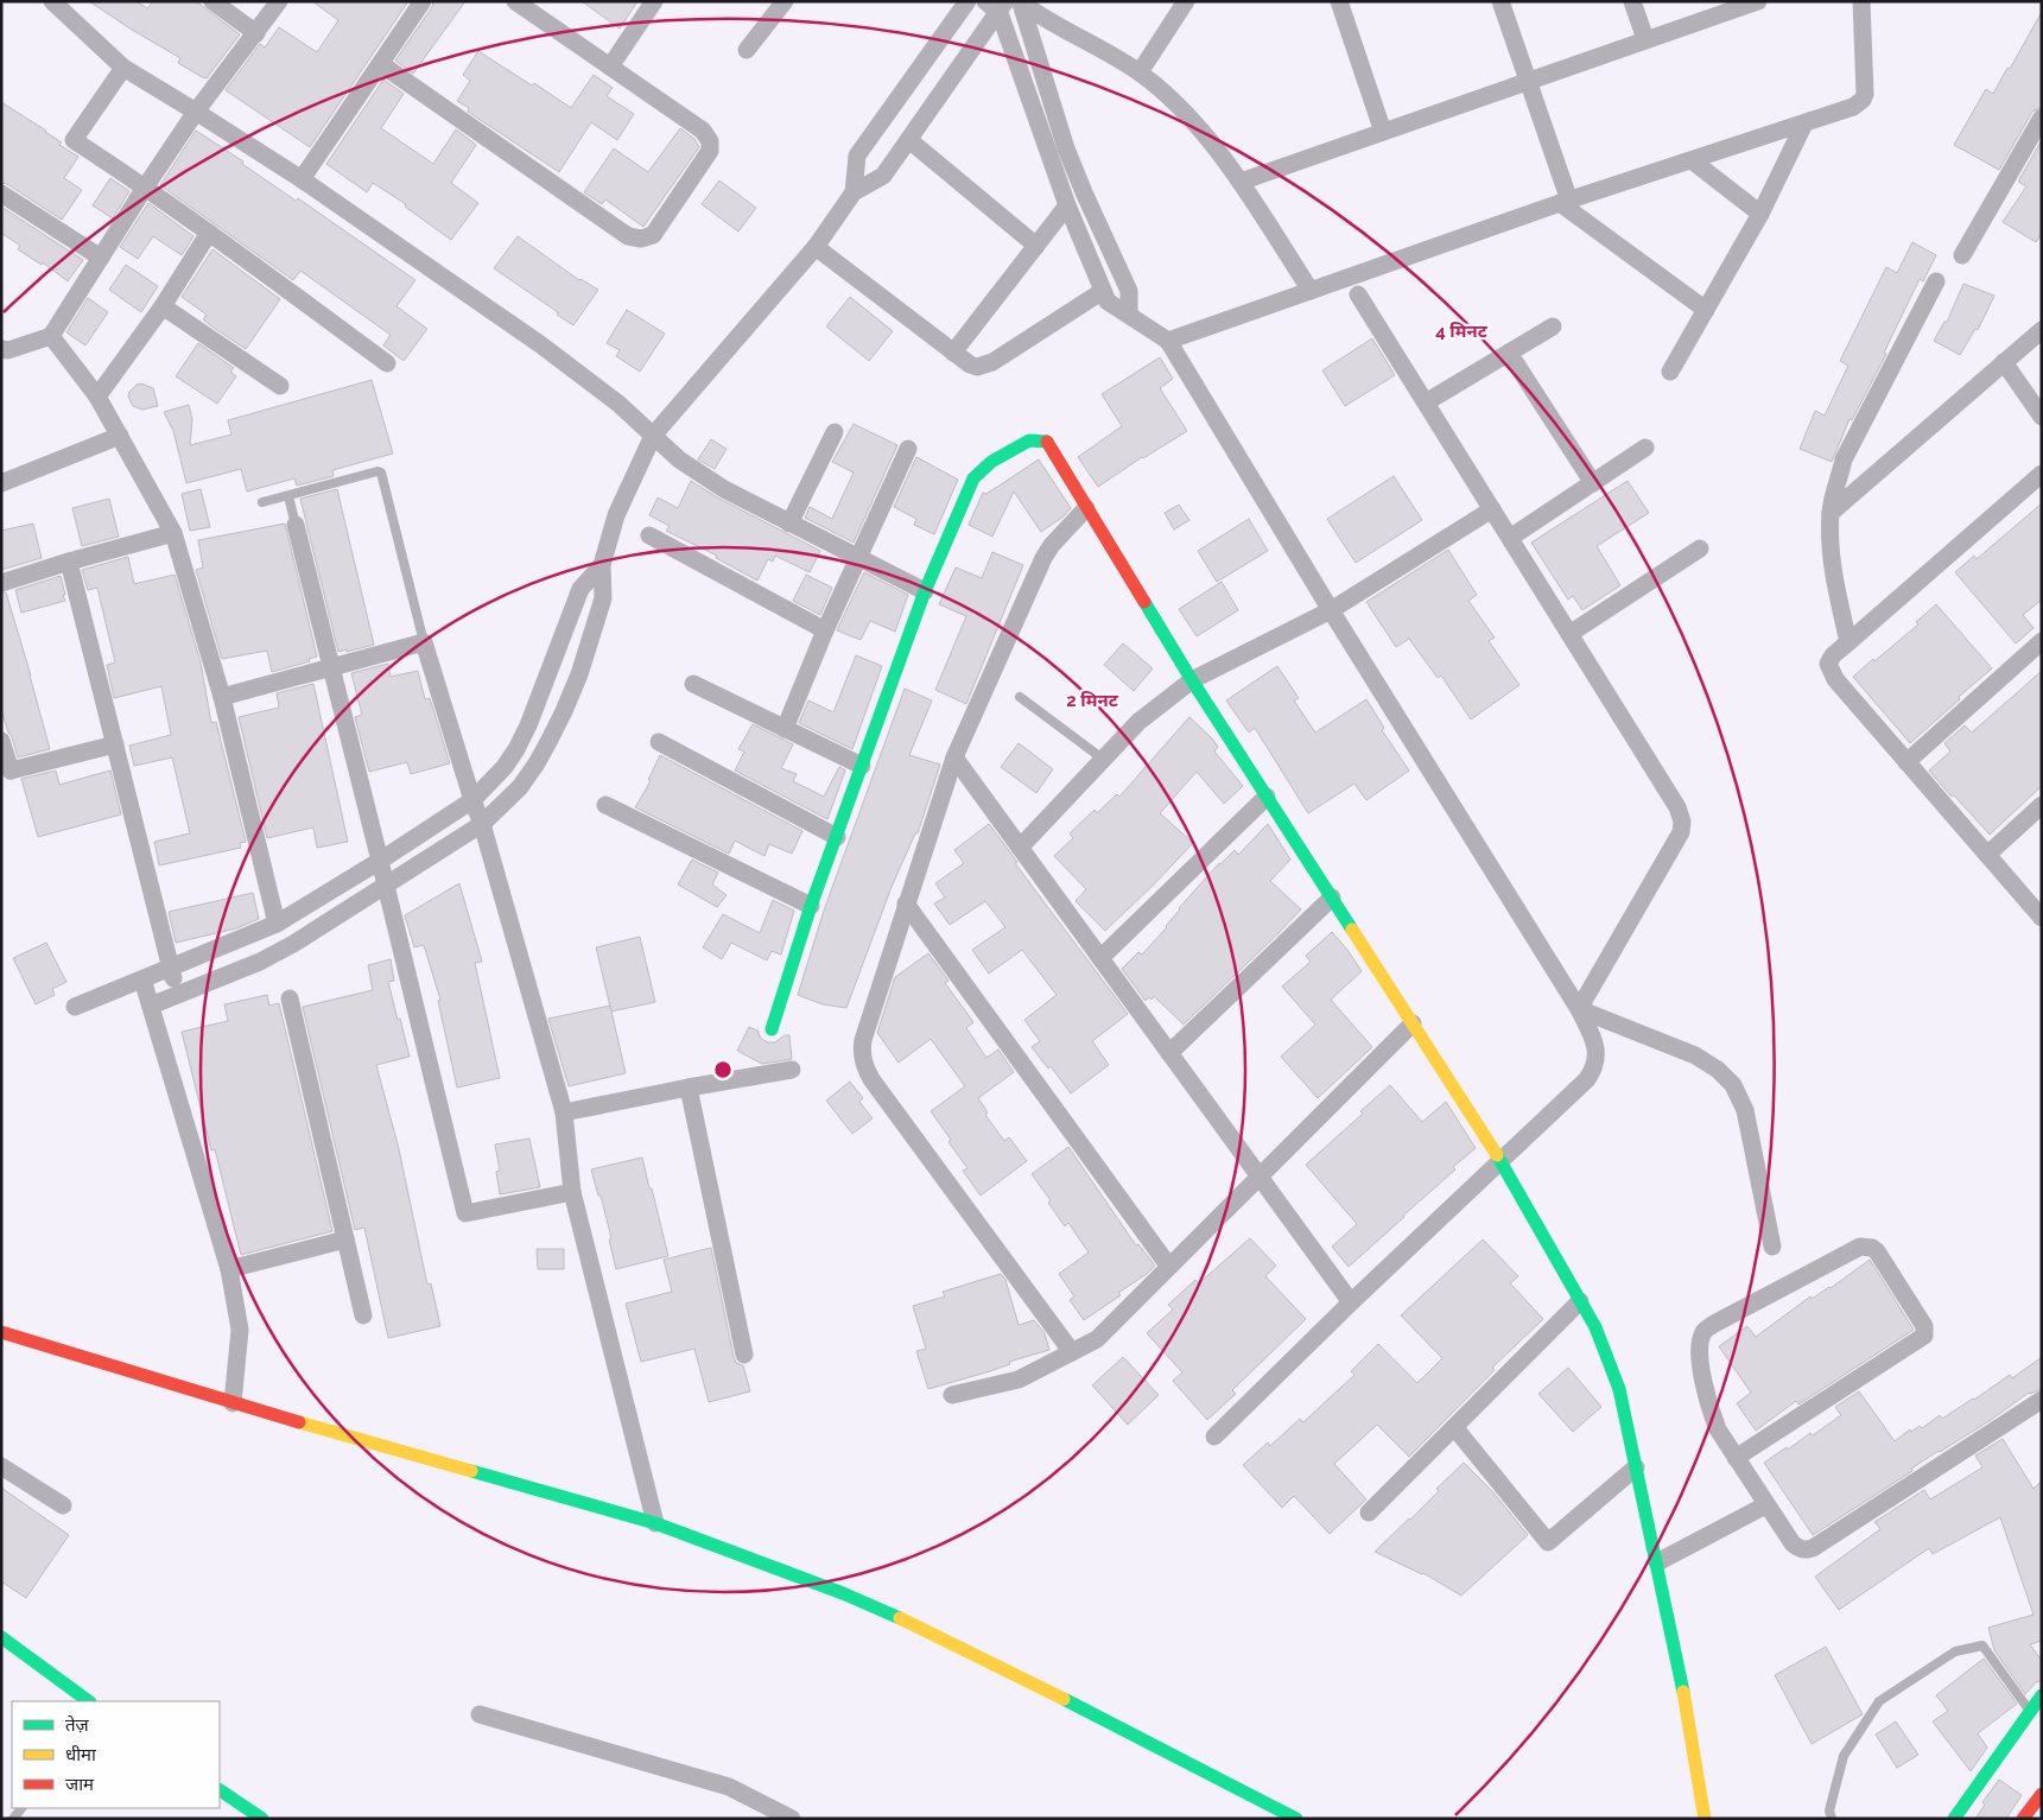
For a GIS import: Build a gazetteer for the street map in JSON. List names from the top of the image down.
{
  "legend": ["तेज़", "धीमा", "जाम"],
  "rings": ["4 मिनट", "2 मिनट"]
}
